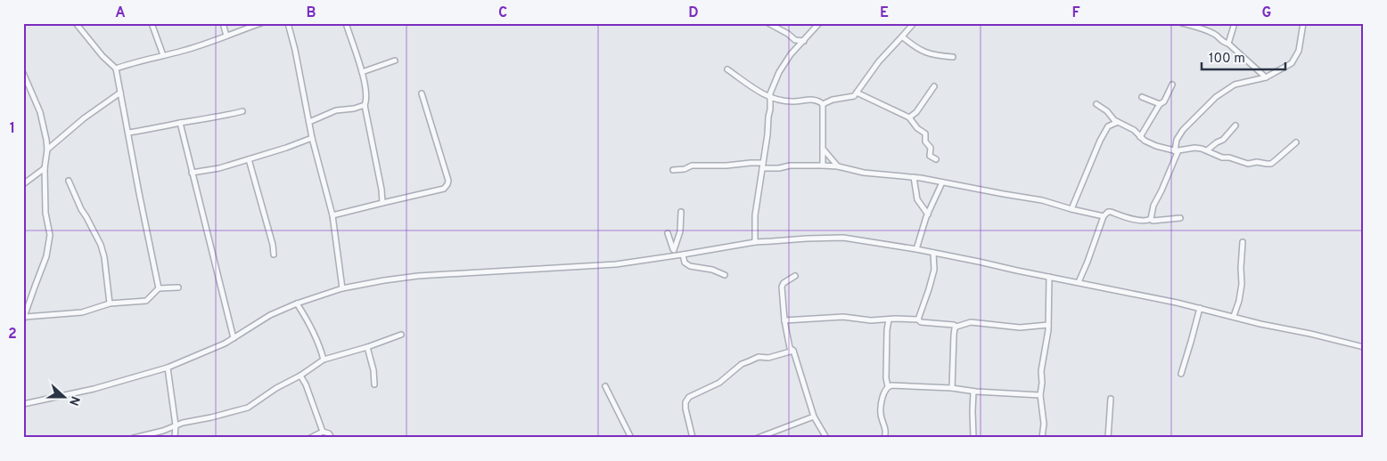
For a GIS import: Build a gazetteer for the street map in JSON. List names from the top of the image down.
{
  "scale_bar": "100 m",
  "north": "right",
  "grid": {
    "columns": [
      "A",
      "B",
      "C",
      "D",
      "E",
      "F",
      "G"
    ],
    "rows": ["1", "2"]
  }
}
